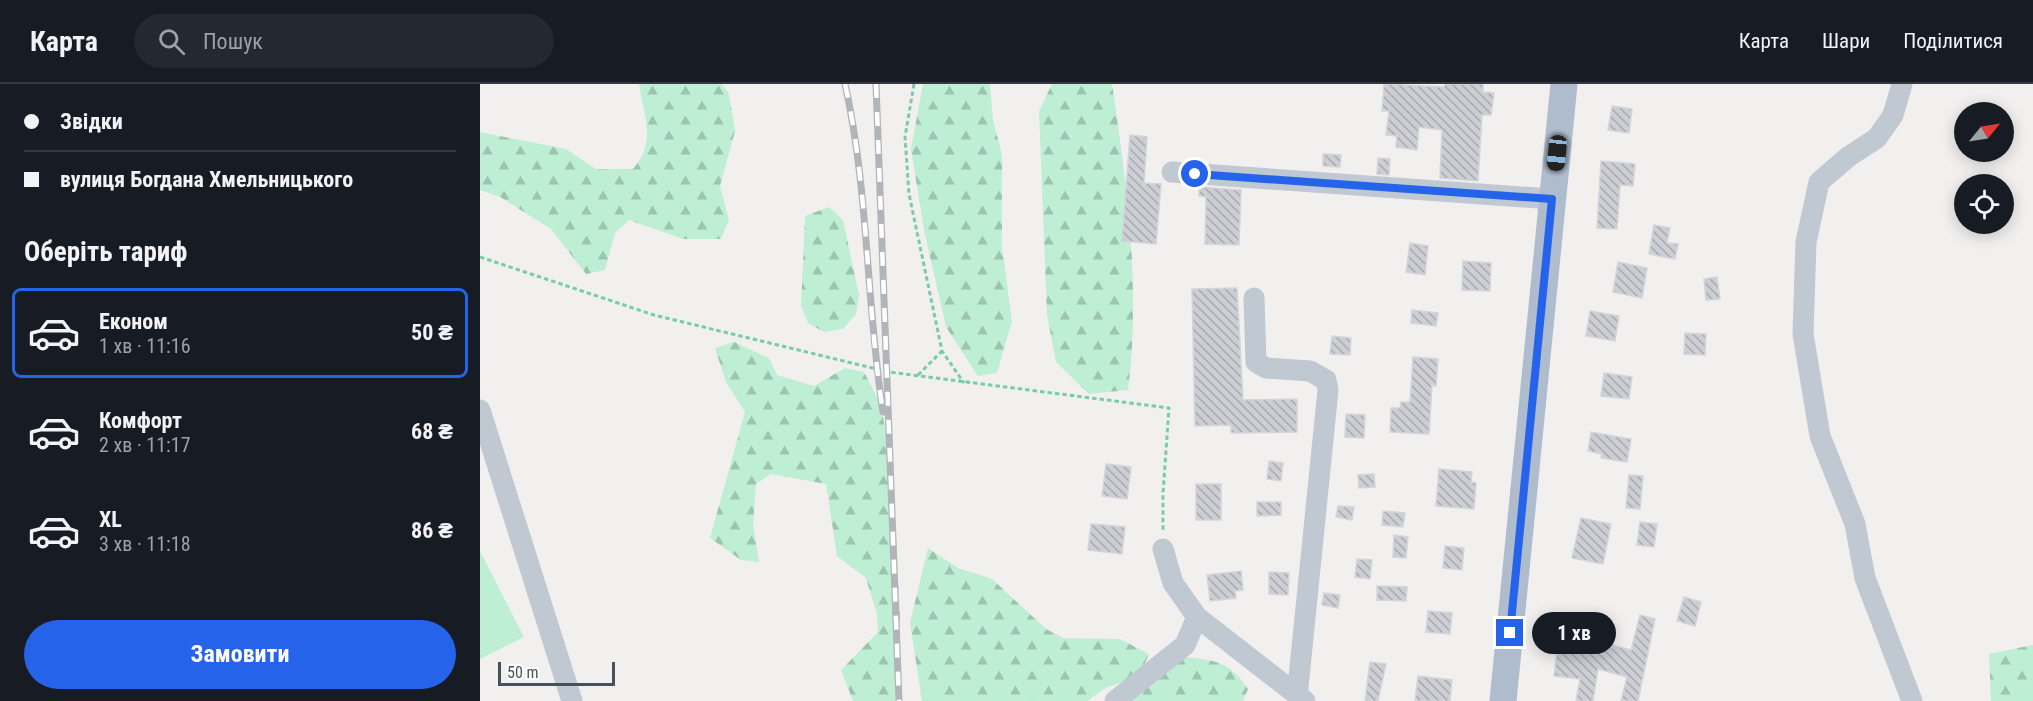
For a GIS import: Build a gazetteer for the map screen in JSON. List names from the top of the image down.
{
  "scale_bar": "50 m",
  "north": "top right",
  "page": {
    "header": "Карта",
    "search": "Пошук",
    "nav": ["Карта", "Шари", "Поділитися"],
    "banner": ["Звідки", "вулиця Богдана Хмельницького"],
    "heading": "Оберіть тариф",
    "list": [
      {
        "name": "Економ",
        "note": "1 хв · 11:16",
        "value": "50 ₴"
      },
      {
        "name": "Комфорт",
        "note": "2 хв · 11:17",
        "value": "68 ₴"
      },
      {
        "name": "XL",
        "note": "3 хв · 11:18",
        "value": "86 ₴"
      }
    ],
    "buttons": "Замовити",
    "bubble": "1 хв",
    "scale": "50 m"
  }
}
